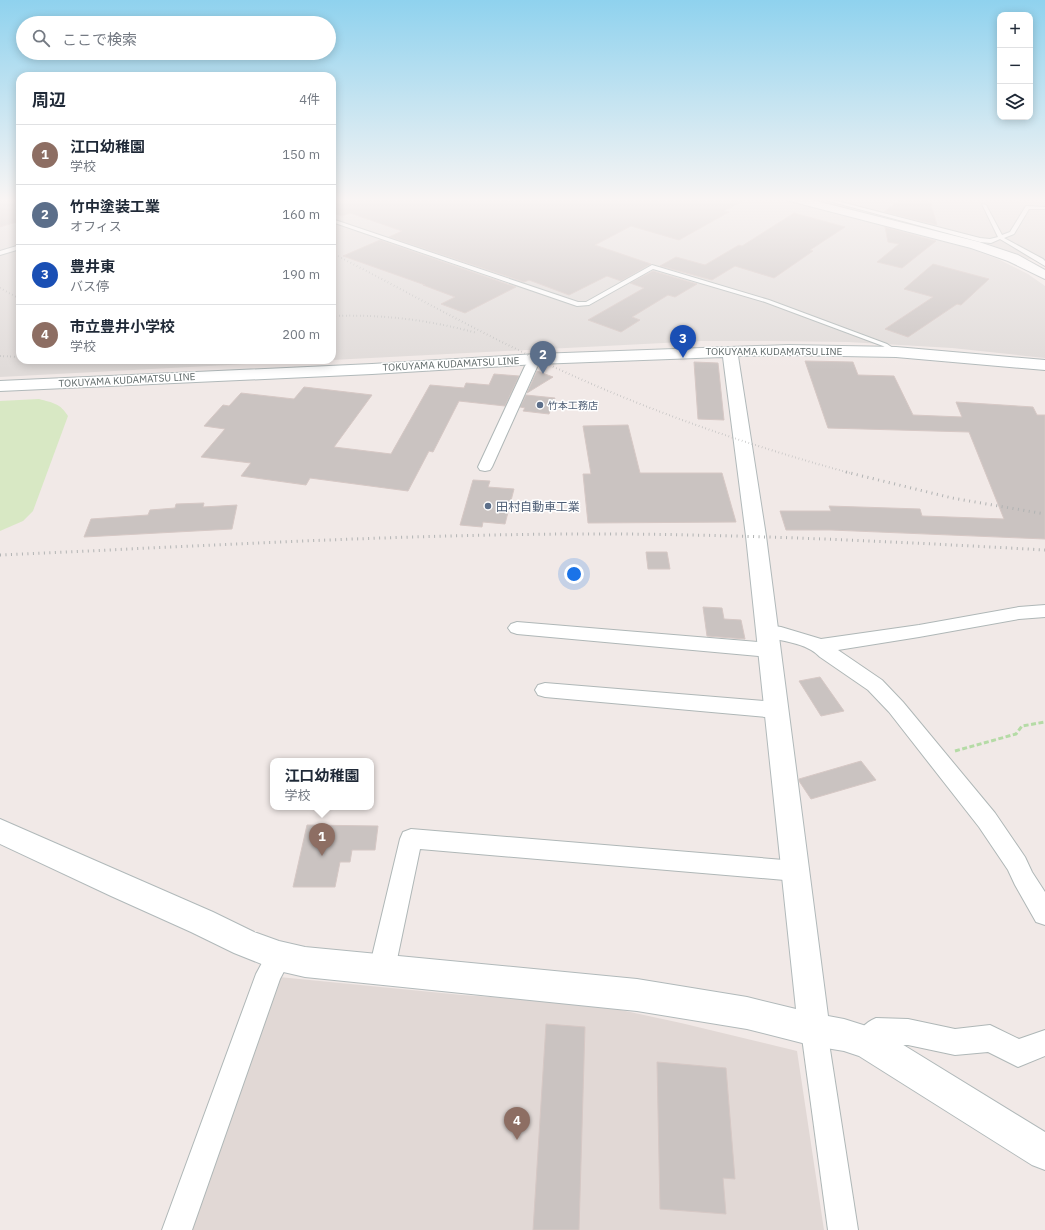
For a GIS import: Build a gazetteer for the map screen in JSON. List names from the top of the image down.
{
  "streets": {
    "main road": ["TOKUYAMA KUDAMATSU LINE"]
  },
  "places": ["竹本工務店", "田村自動車工業"],
  "page": {
    "map_buttons": ["+", "−"],
    "search": "ここで検索",
    "heading": ["周辺", "4件"],
    "list": [
      {
        "mark": "1",
        "name": "江口幼稚園",
        "note": "学校",
        "value": "150 m"
      },
      {
        "mark": "2",
        "name": "竹中塗装工業",
        "note": "オフィス",
        "value": "160 m"
      },
      {
        "mark": "3",
        "name": "豊井東",
        "note": "バス停",
        "value": "190 m"
      },
      {
        "mark": "4",
        "name": "市立豊井小学校",
        "note": "学校",
        "value": "200 m"
      }
    ],
    "pins": [
      "3",
      "2",
      "1",
      "4"
    ],
    "popup": ["江口幼稚園", "学校"]
  }
}
